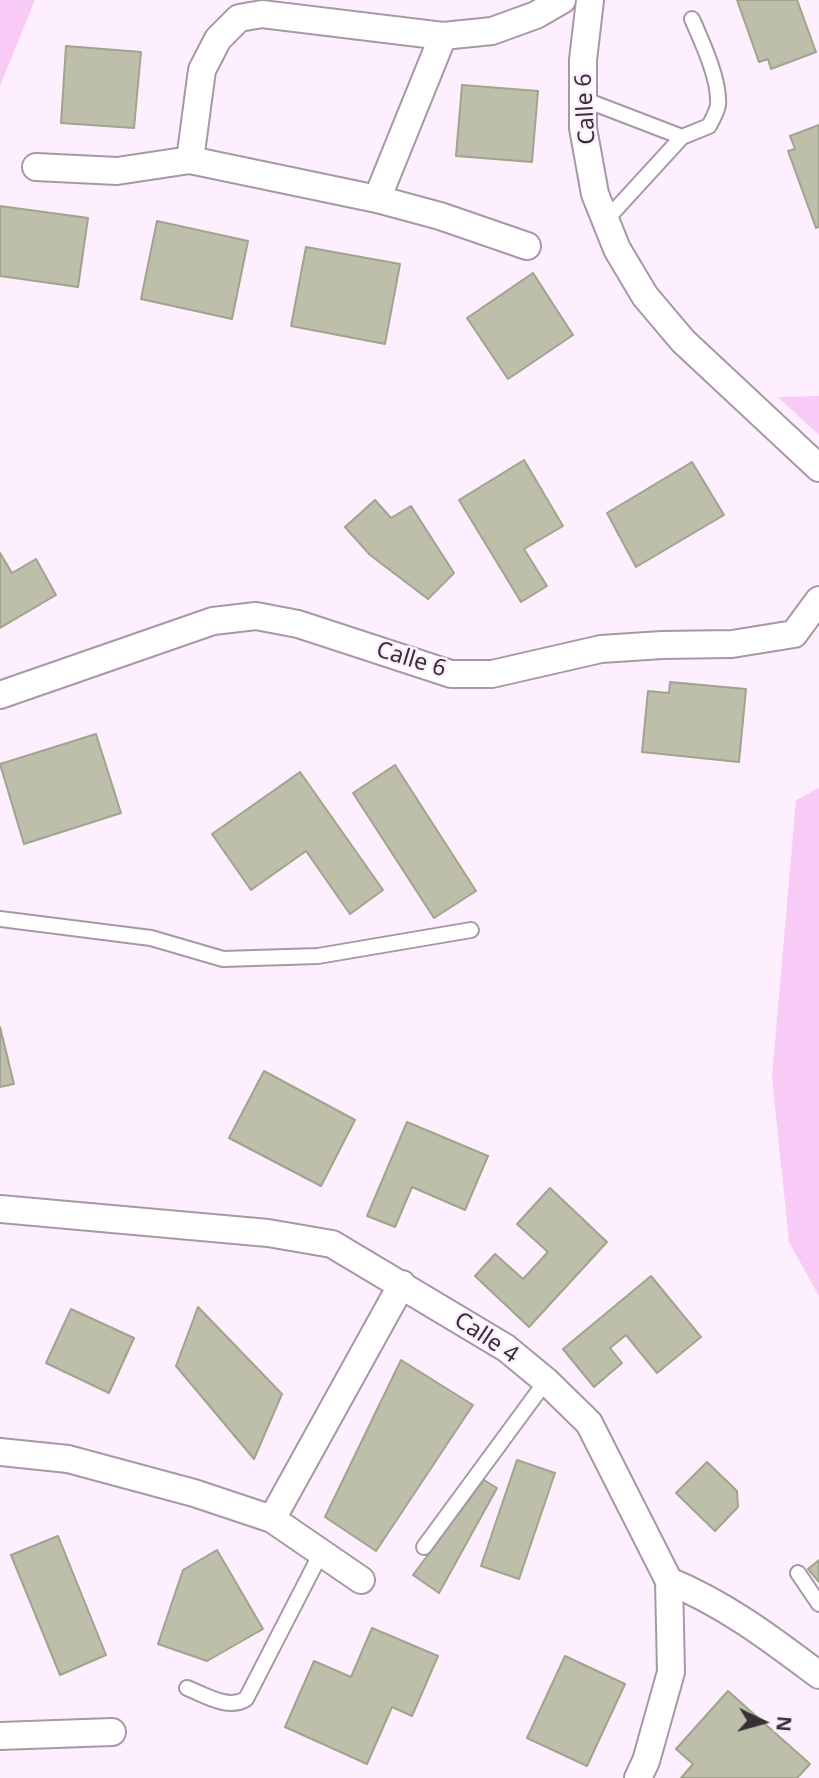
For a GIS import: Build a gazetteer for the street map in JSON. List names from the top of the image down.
{
  "streets": {
    "street": ["Calle 6", "Calle 4"]
  },
  "north": "right"
}
